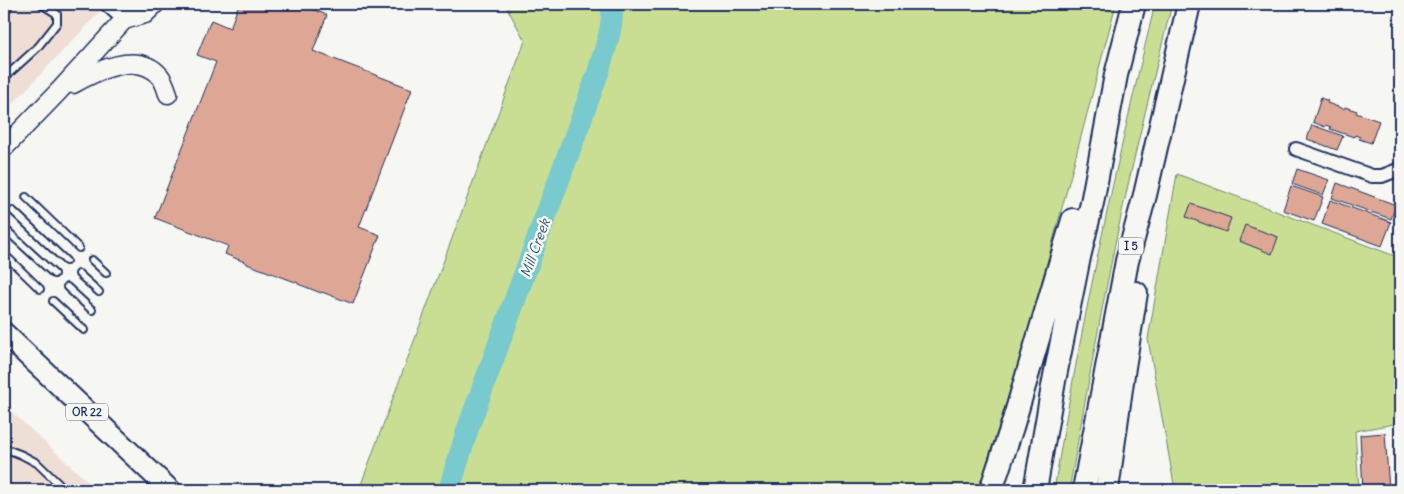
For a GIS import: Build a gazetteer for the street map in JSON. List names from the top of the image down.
{
  "streets": {
    "highway": ["I 5", "OR 22"]
  },
  "water": ["Mill Creek"]
}
